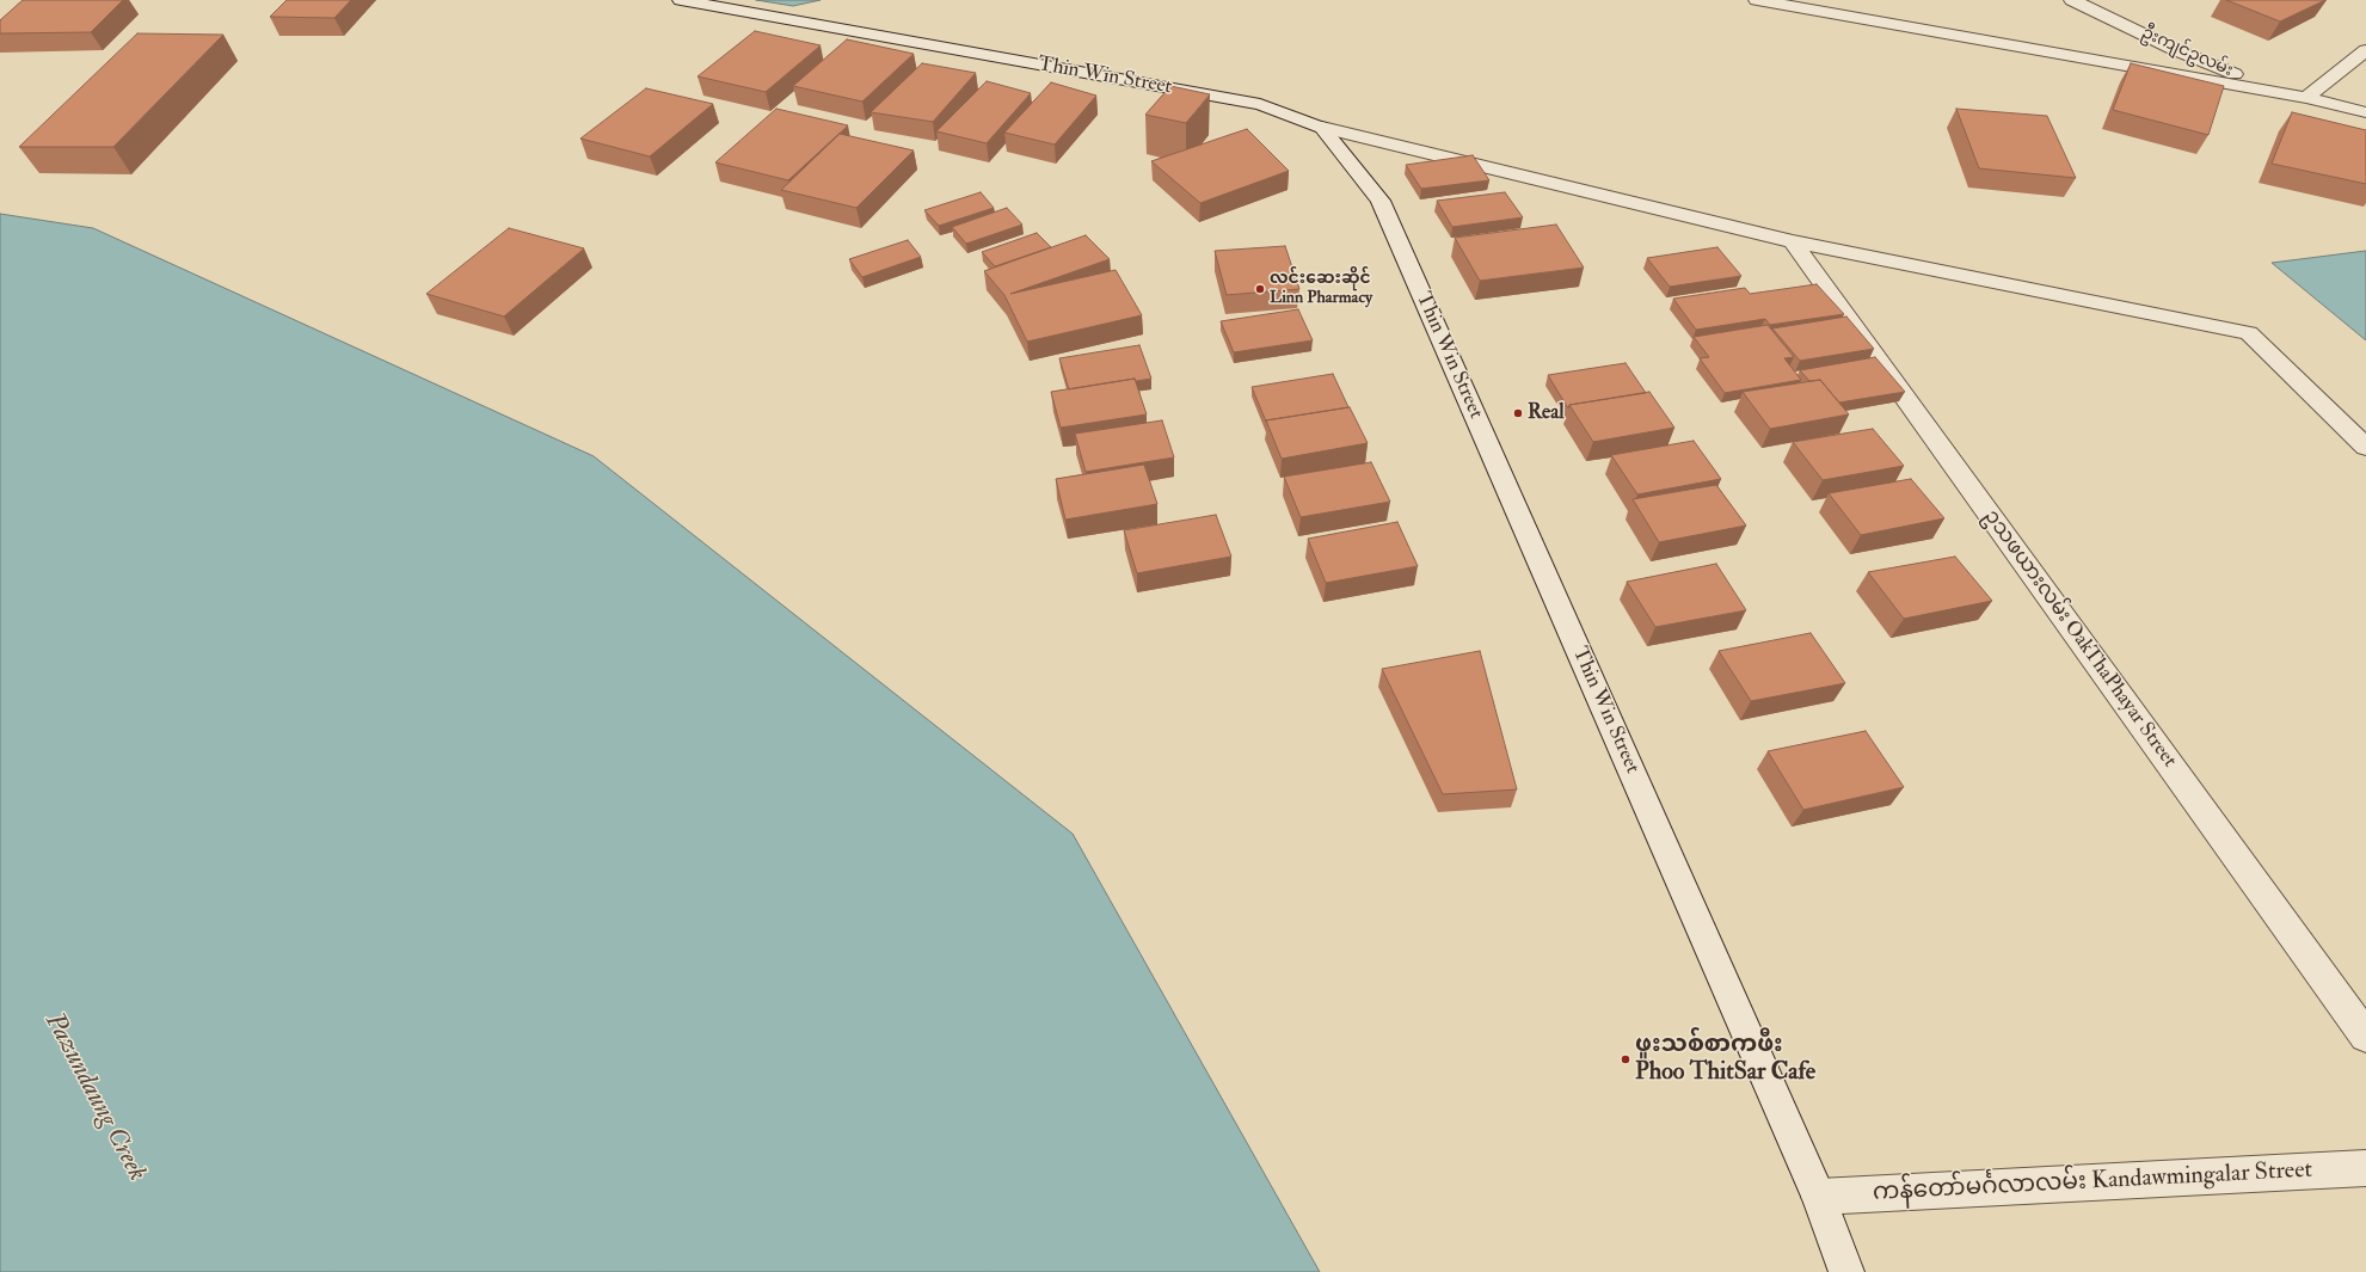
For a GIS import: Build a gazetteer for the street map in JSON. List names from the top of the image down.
{
  "streets": {
    "street": [
      "ဦးကျင်ဥလမ်း",
      "Thin Win Street",
      "ဥသဖယားလမ်း OakThaPhayar Street",
      "ကန်တော်မင်္ဂလာလမ်း Kandawmingalar Street"
    ]
  },
  "crossings": [
    ["Thin Win Street", "ကန်တော်မင်္ဂလာလမ်း Kandawmingalar Street"]
  ],
  "water": ["Pazundaung Creek"],
  "places": ["လင်းဆေးဆိုင် Linn Pharmacy", "Real", "ဖူးသစ်စာကဖီး Phoo ThitSar Cafe"]
}
